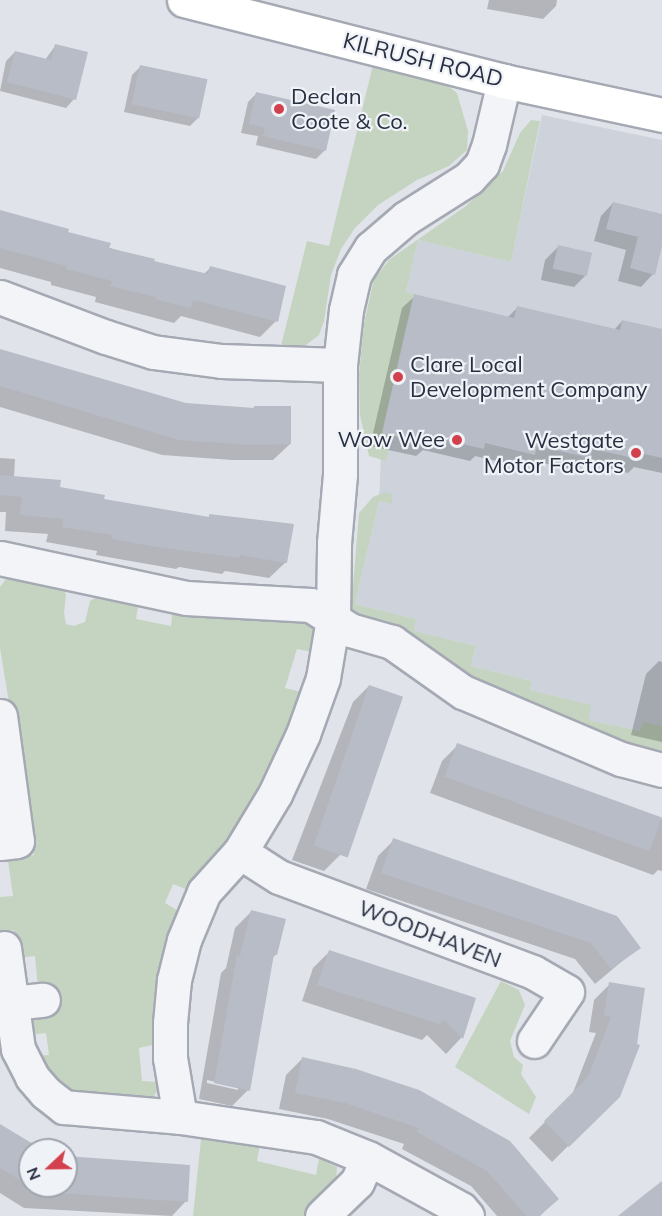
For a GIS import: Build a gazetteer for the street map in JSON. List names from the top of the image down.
{
  "streets": {
    "main road": ["KILRUSH ROAD"],
    "street": ["WOODHAVEN"]
  },
  "places": [
    "Declan Coote & Co.",
    "Clare Local Development Company",
    "Wow Wee",
    "Westgate Motor Factors"
  ],
  "north": "left"
}
